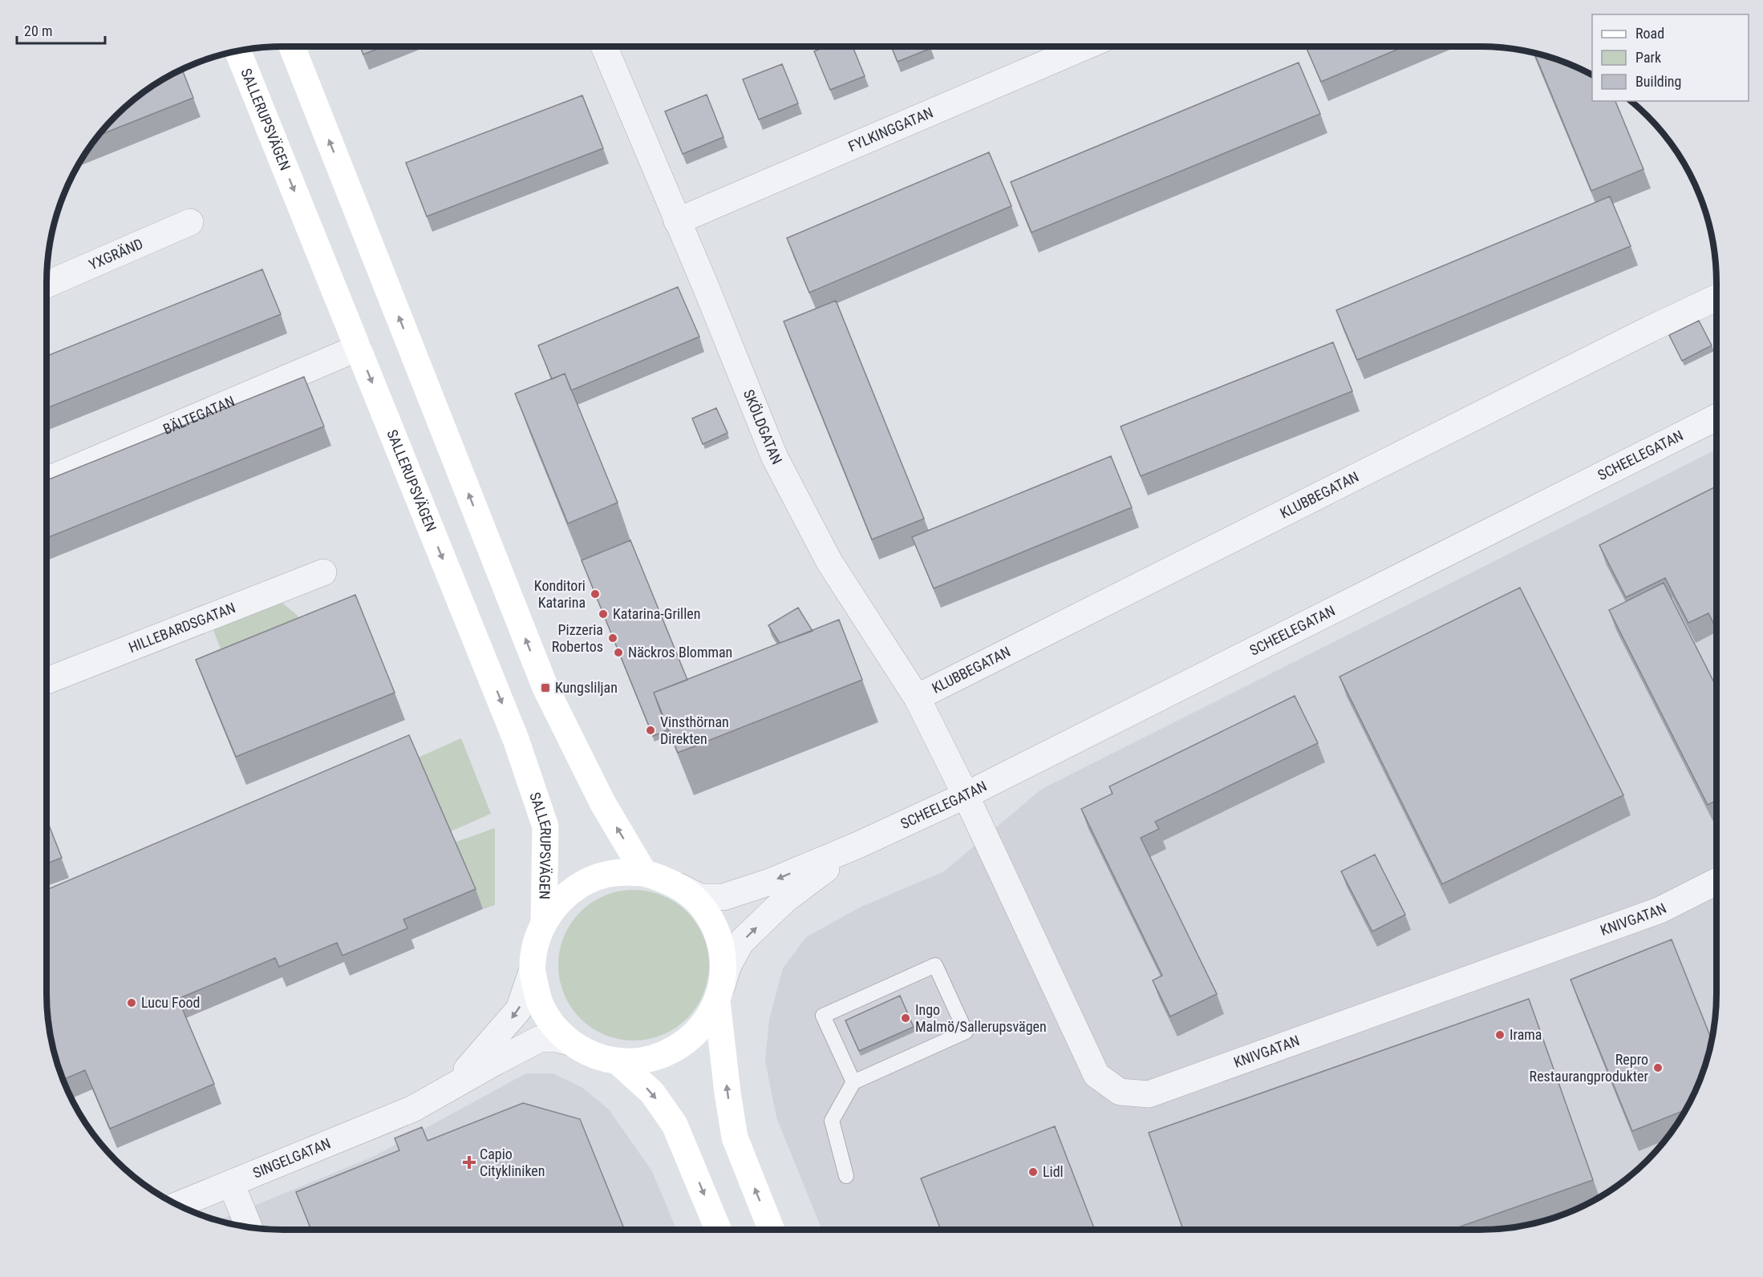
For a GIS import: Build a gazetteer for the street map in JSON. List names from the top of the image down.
{
  "streets": {
    "main road": ["SALLERUPSVÄGEN"],
    "street": [
      "FYLKINGGATAN",
      "YXGRÄND",
      "BÄLTEGATAN",
      "SKÖLDGATAN",
      "SCHEELEGATAN",
      "KLUBBEGATAN",
      "HILLEBARDSGATAN",
      "KNIVGATAN",
      "SINGELGATAN"
    ]
  },
  "crossings": [
    ["SALLERUPSVÄGEN", "BÄLTEGATAN"],
    ["SALLERUPSVÄGEN", "SCHEELEGATAN"],
    ["SALLERUPSVÄGEN", "SINGELGATAN"],
    ["FYLKINGGATAN", "SKÖLDGATAN"],
    ["SKÖLDGATAN", "SCHEELEGATAN"],
    ["SKÖLDGATAN", "KLUBBEGATAN"],
    ["SKÖLDGATAN", "KNIVGATAN"],
    ["SCHEELEGATAN", "KNIVGATAN"]
  ],
  "places": {
    "other": [
      "Konditori Katarina",
      "Katarina-Grillen",
      "Pizzeria Robertos",
      "Näckros Blomman",
      "Vinsthörnan Direkten",
      "Lucu Food",
      "Ingo Malmö/Sallerupsvägen",
      "Irama",
      "Repro Restaurangprodukter",
      "Lidl"
    ],
    "transit": ["Kungsliljan"],
    "health": ["Capio Citykliniken"]
  },
  "legend": ["Road", "Park", "Building"],
  "scale_bar": "20 m"
}
